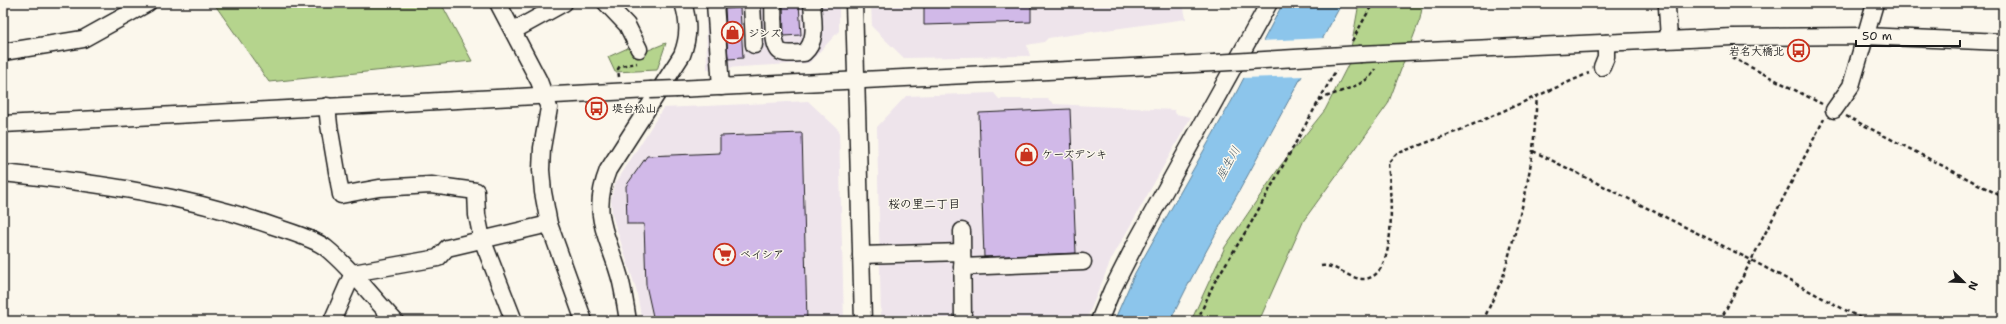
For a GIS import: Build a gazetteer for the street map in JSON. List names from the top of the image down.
{
  "districts": ["桜の里二丁目"],
  "water": ["座生川"],
  "places": {
    "shop": ["ジンズ", "ケーズデンキ"],
    "bus stop": ["岩名大橋北", "堤台松山"],
    "supermarket": ["ベイシア"]
  },
  "scale_bar": "50 m",
  "north": "bottom right"
}
